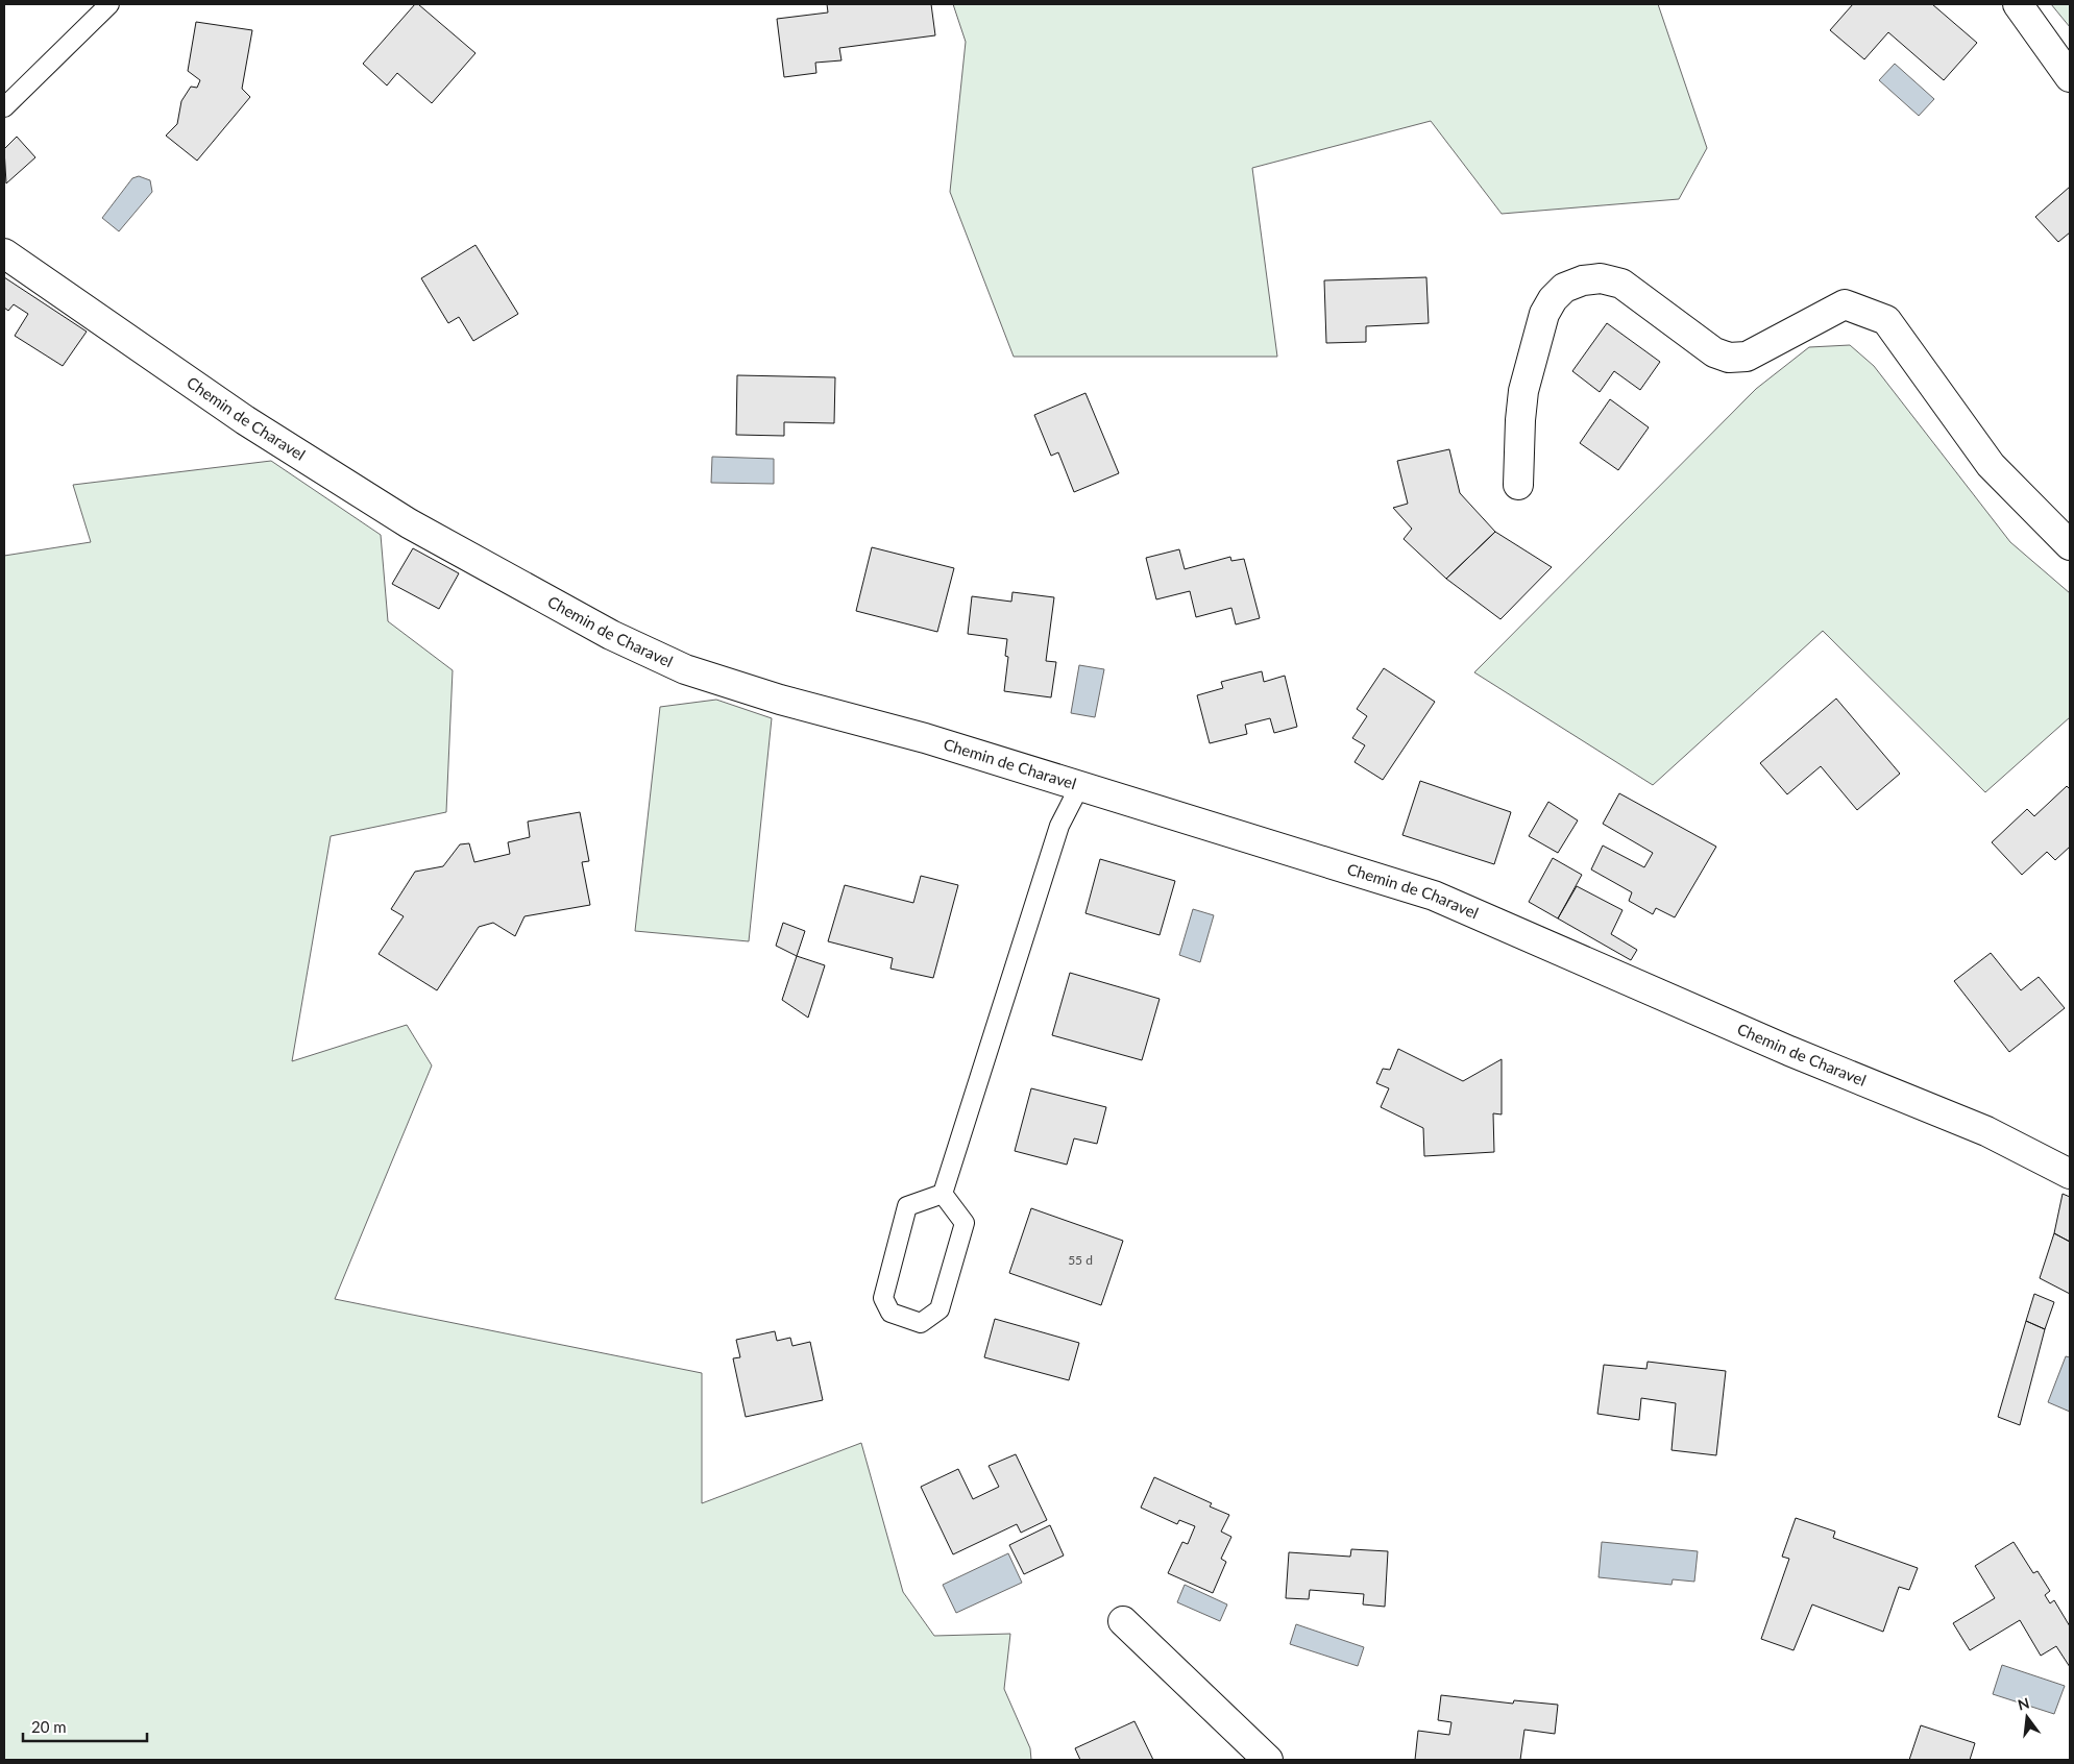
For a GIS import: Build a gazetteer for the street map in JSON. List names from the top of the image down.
{
  "streets": {
    "street": ["Chemin de Charavel"]
  },
  "house_numbers": ["55 d"],
  "scale_bar": "20 m",
  "north": "top"
}
